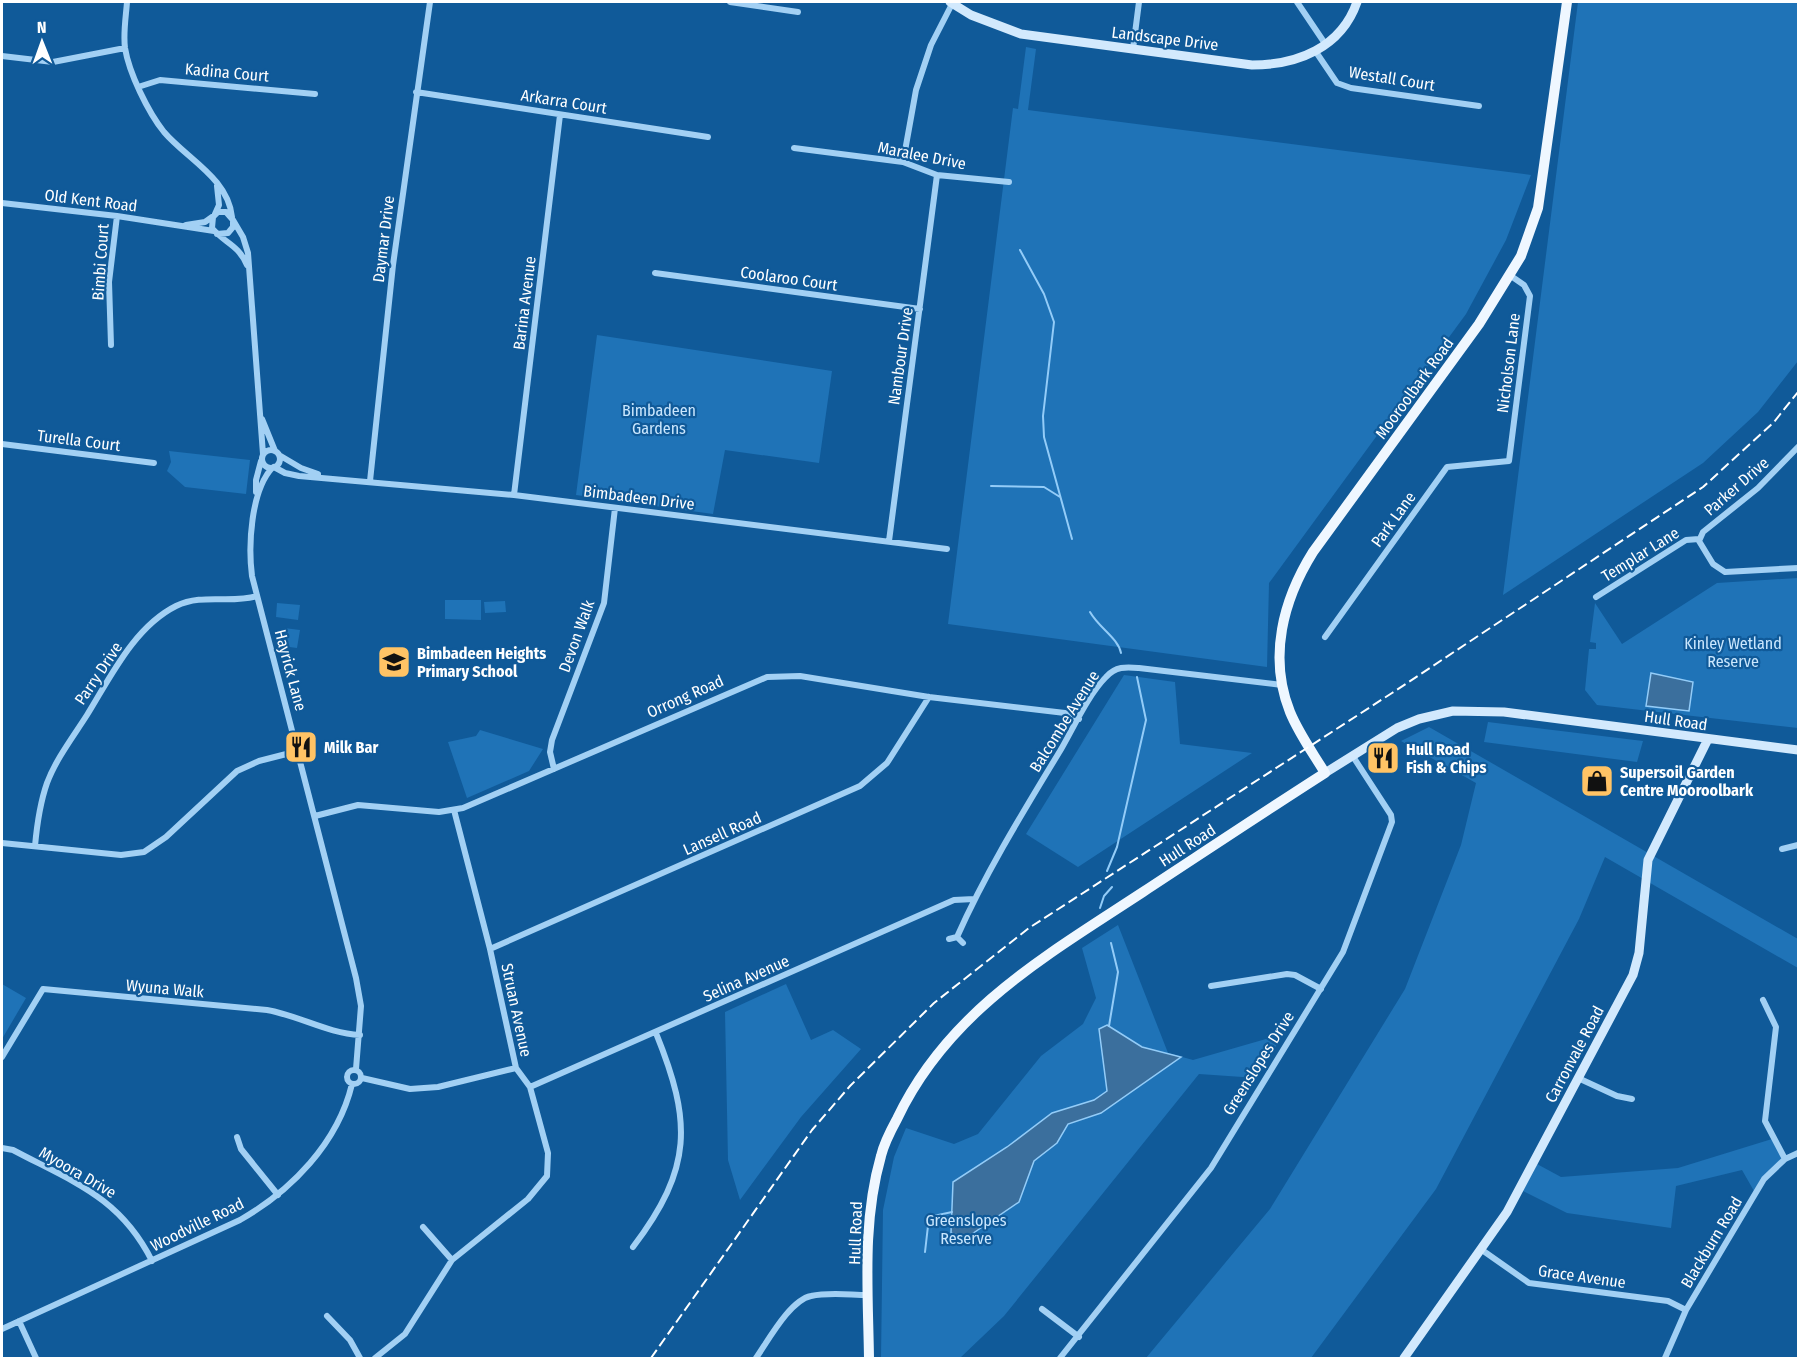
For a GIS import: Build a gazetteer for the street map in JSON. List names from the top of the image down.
{
  "streets": {
    "main road": ["Mooroolbark Road", "Hull Road"],
    "street": [
      "Landscape Drive",
      "Kadina Court",
      "Westall Court",
      "Arkarra Court",
      "Maralee Drive",
      "Old Kent Road",
      "Daymar Drive",
      "Bimbi Court",
      "Coolaroo Court",
      "Barina Avenue",
      "Nambour Drive",
      "Nicholson Lane",
      "Turella Court",
      "Parker Drive",
      "Bimbadeen Drive",
      "Park Lane",
      "Templar Lane",
      "Devon Walk",
      "Hayrick Lane",
      "Parry Drive",
      "Orrong Road",
      "Balcombe Avenue",
      "Lansell Road",
      "Selina Avenue",
      "Wyuna Walk",
      "Struan Avenue",
      "Carronvale Road",
      "Greenslopes Drive",
      "Myoora Drive",
      "Woodville Road",
      "Blackburn Road",
      "Grace Avenue"
    ]
  },
  "crossings": [
    ["Landscape Drive", "Westall Court"],
    ["Kadina Court", "Hayrick Lane"],
    ["Arkarra Court", "Daymar Drive"],
    ["Arkarra Court", "Barina Avenue"],
    ["Maralee Drive", "Nambour Drive"],
    ["Old Kent Road", "Bimbi Court"],
    ["Old Kent Road", "Hayrick Lane"],
    ["Daymar Drive", "Bimbadeen Drive"],
    ["Coolaroo Court", "Nambour Drive"],
    ["Barina Avenue", "Bimbadeen Drive"],
    ["Nambour Drive", "Bimbadeen Drive"],
    ["Nicholson Lane", "Mooroolbark Road"],
    ["Nicholson Lane", "Park Lane"],
    ["Mooroolbark Road", "Hull Road"],
    ["Mooroolbark Road", "Balcombe Avenue"],
    ["Parker Drive", "Templar Lane"],
    ["Bimbadeen Drive", "Devon Walk"],
    ["Bimbadeen Drive", "Hayrick Lane"],
    ["Devon Walk", "Orrong Road"],
    ["Hayrick Lane", "Parry Drive"],
    ["Hayrick Lane", "Orrong Road"],
    ["Hayrick Lane", "Wyuna Walk"],
    ["Orrong Road", "Balcombe Avenue"],
    ["Orrong Road", "Lansell Road"],
    ["Orrong Road", "Struan Avenue"],
    ["Hull Road", "Carronvale Road"],
    ["Hull Road", "Greenslopes Drive"],
    ["Balcombe Avenue", "Selina Avenue"],
    ["Lansell Road", "Struan Avenue"],
    ["Selina Avenue", "Struan Avenue"],
    ["Carronvale Road", "Grace Avenue"],
    ["Myoora Drive", "Woodville Road"],
    ["Blackburn Road", "Grace Avenue"]
  ],
  "parks": ["Bimbadeen Gardens", "Kinley Wetland Reserve", "Greenslopes Reserve"],
  "places": {
    "school or university": ["Bimbadeen Heights Primary School"],
    "restaurant": ["Milk Bar", "Hull Road Fish & Chips"],
    "shop": ["Supersoil Garden Centre Mooroolbark"]
  },
  "north": "top"
}
